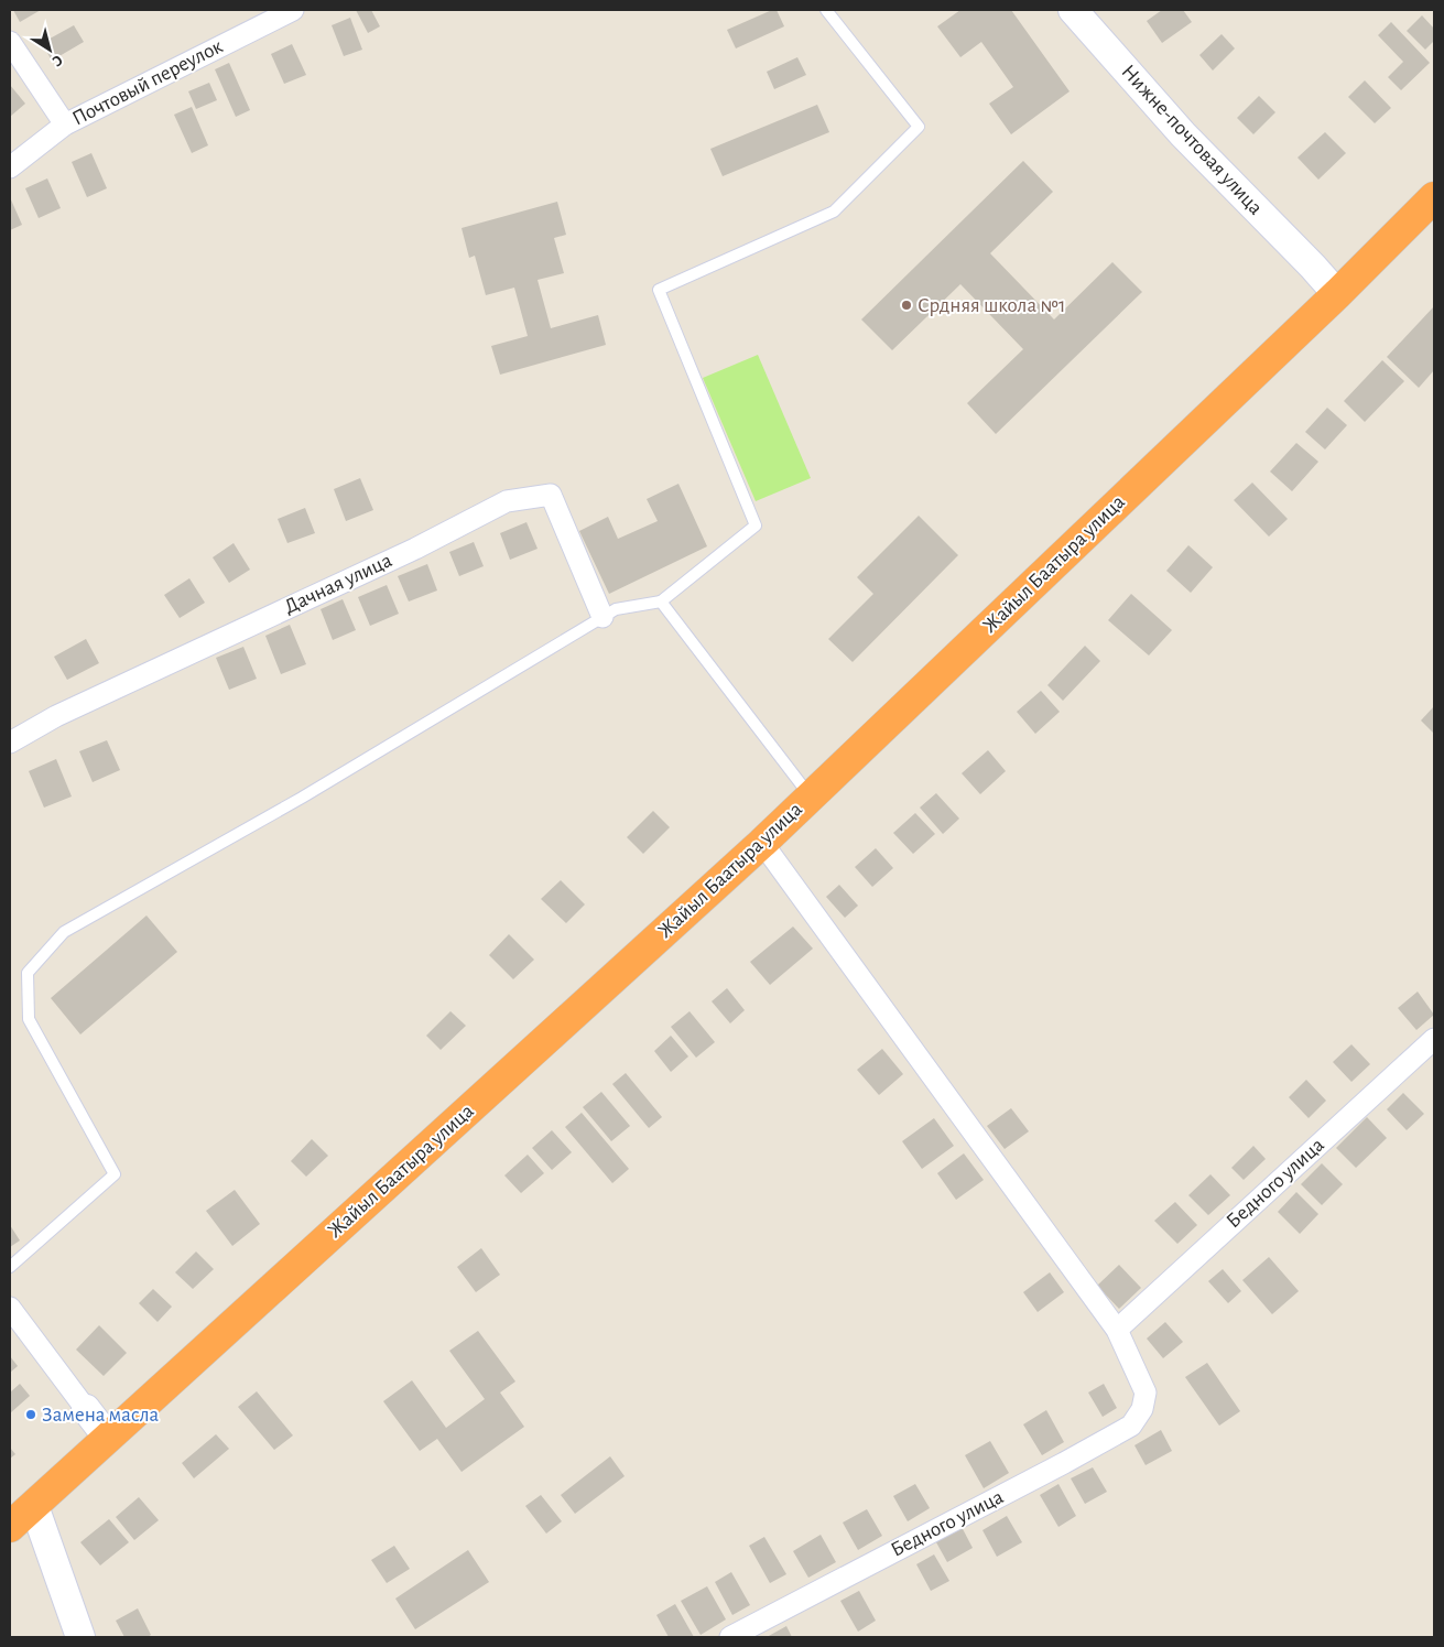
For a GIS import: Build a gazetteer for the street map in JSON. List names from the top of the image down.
{
  "streets": {
    "highway": ["Жайыл Баатыра улица"],
    "street": [
      "Почтовый переулок",
      "Нижне-почтовая улица",
      "Дачная улица",
      "Бедного улица"
    ]
  },
  "crossings": [
    ["Нижне-почтовая улица", "Жайыл Баатыра улица"]
  ],
  "places": ["Срдняя школа №1", "Замена масла"],
  "north": "bottom right"
}
